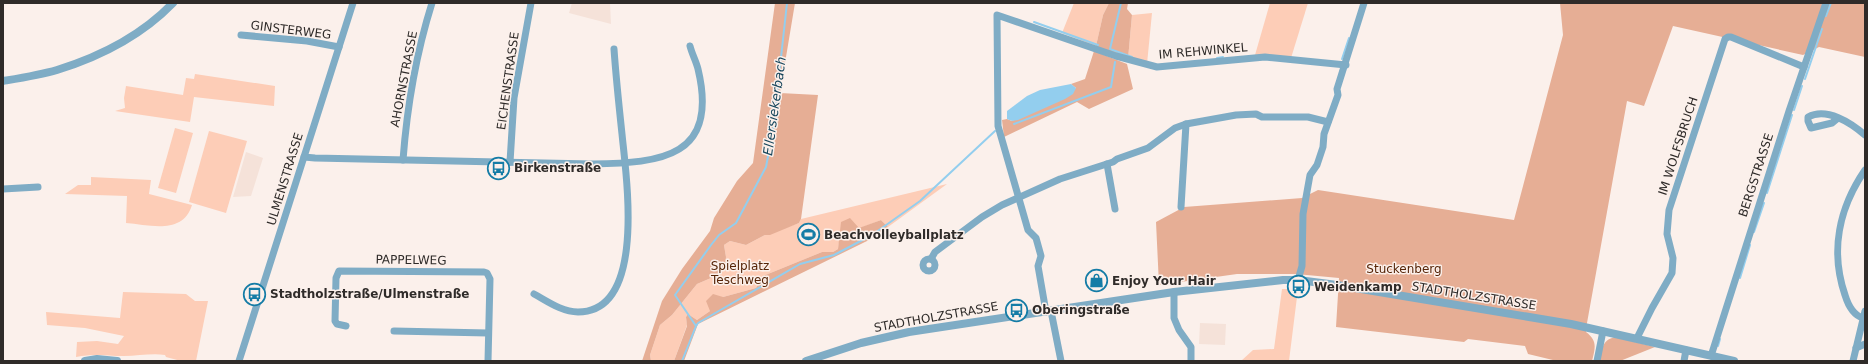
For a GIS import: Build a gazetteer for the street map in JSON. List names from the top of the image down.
{
  "streets": {
    "street": [
      "GINSTERWEG",
      "IM REHWINKEL",
      "AHORNSTRASSE",
      "EICHENSTRASSE",
      "IM WOLFSBRUCH",
      "BERGSTRASSE",
      "ULMENSTRASSE",
      "PAPPELWEG",
      "STADTHOLZSTRASSE"
    ]
  },
  "crossings": [
    ["GINSTERWEG", "ULMENSTRASSE"],
    ["IM WOLFSBRUCH", "BERGSTRASSE"],
    ["IM WOLFSBRUCH", "STADTHOLZSTRASSE"],
    ["BERGSTRASSE", "STADTHOLZSTRASSE"]
  ],
  "water": ["Ellersiekerbach"],
  "parks": ["Spielplatz Teschweg", "Stuckenberg"],
  "places": {
    "bus stop": [
      "Birkenstraße",
      "Weidenkamp",
      "Stadtholzstraße/Ulmenstraße",
      "Oberingstraße"
    ],
    "sports": ["Beachvolleyballplatz"],
    "shop": ["Enjoy Your Hair"]
  }
}
